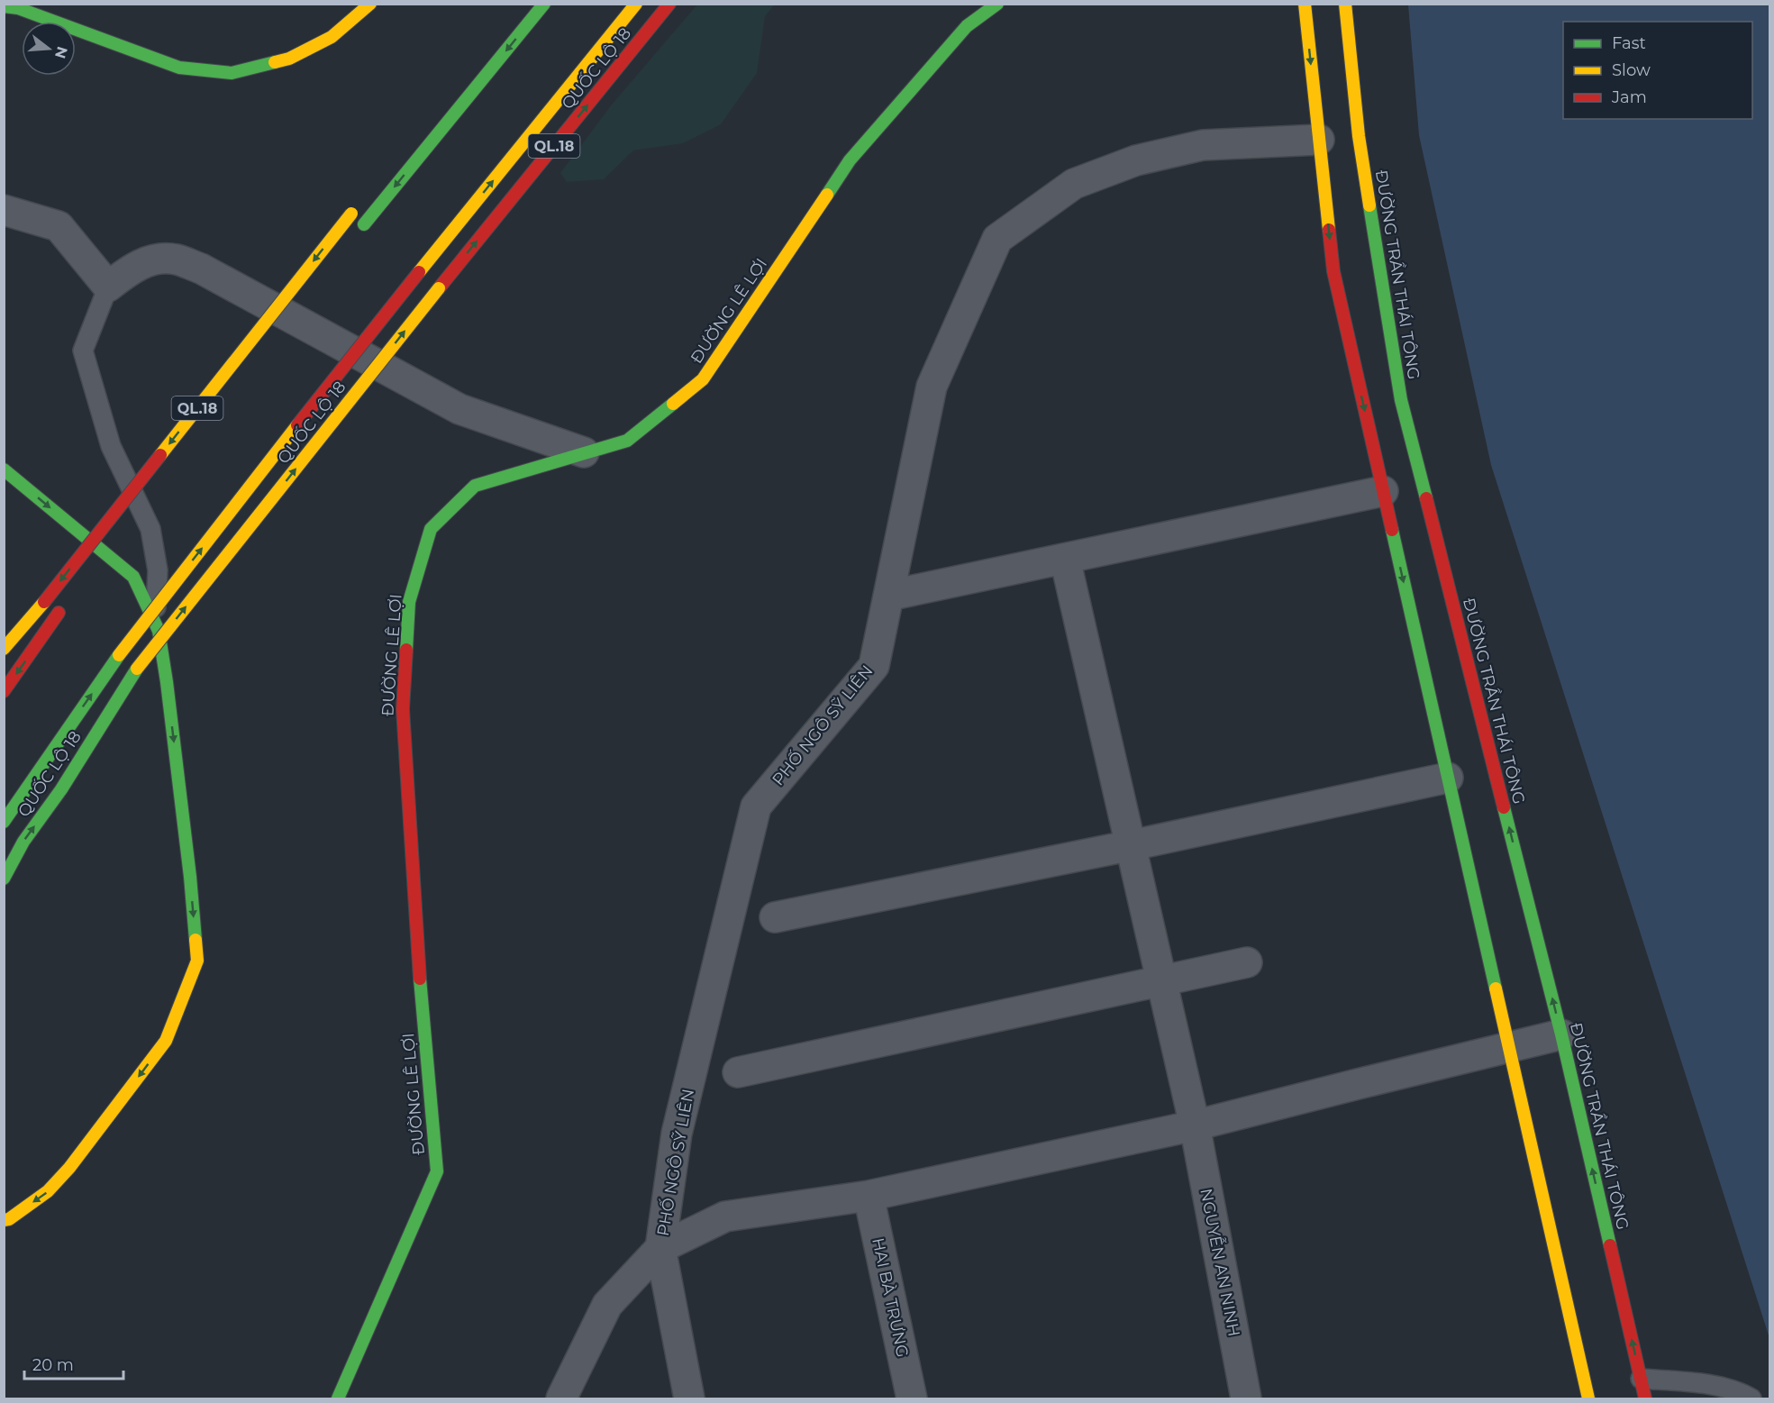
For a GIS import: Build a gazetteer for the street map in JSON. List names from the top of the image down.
{
  "streets": {
    "street": [
      "QUỐC LỘ 18",
      "QL.18",
      "ĐƯỜNG TRẦN THÁI TÔNG",
      "ĐƯỜNG LÊ LỢI",
      "PHỐ NGÔ SỸ LIÊN",
      "NGUYỄN AN NINH",
      "HAI BÀ TRƯNG"
    ]
  },
  "legend": ["Fast", "Slow", "Jam"],
  "scale_bar": "20 m",
  "north": "right"
}
